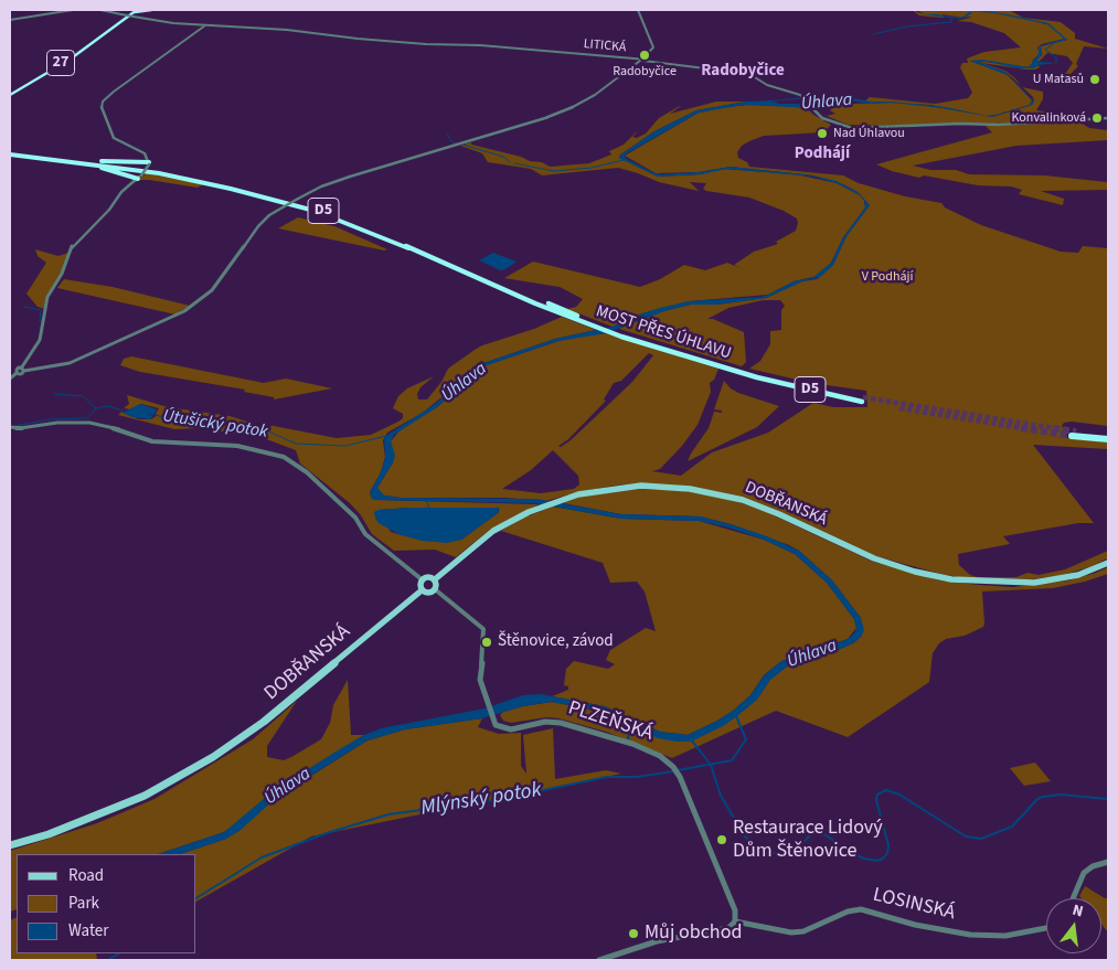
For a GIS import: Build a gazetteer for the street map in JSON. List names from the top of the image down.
{
  "streets": {
    "highway": ["27", "D5", "MOST PŘES ÚHLAVU"],
    "main road": ["DOBŘANSKÁ"],
    "street": ["LITICKÁ", "PLZEŇSKÁ", "LOSINSKÁ"]
  },
  "crossings": [
    ["D5", "MOST PŘES ÚHLAVU"],
    ["DOBŘANSKÁ", "PLZEŇSKÁ"],
    ["PLZEŇSKÁ", "LOSINSKÁ"]
  ],
  "districts": ["Radobyčice", "Podhájí"],
  "water": ["Úhlava", "Útušický potok", "Mlýnský potok"],
  "parks": ["V Podhájí"],
  "places": [
    "Radobyčice",
    "U Matasů",
    "Konvalinková",
    "Nad Úhlavou",
    "Štěnovice, závod",
    "Restaurace Lidový Dům Štěnovice",
    "Můj obchod"
  ],
  "legend": ["Road", "Park", "Water"],
  "north": "top"
}
